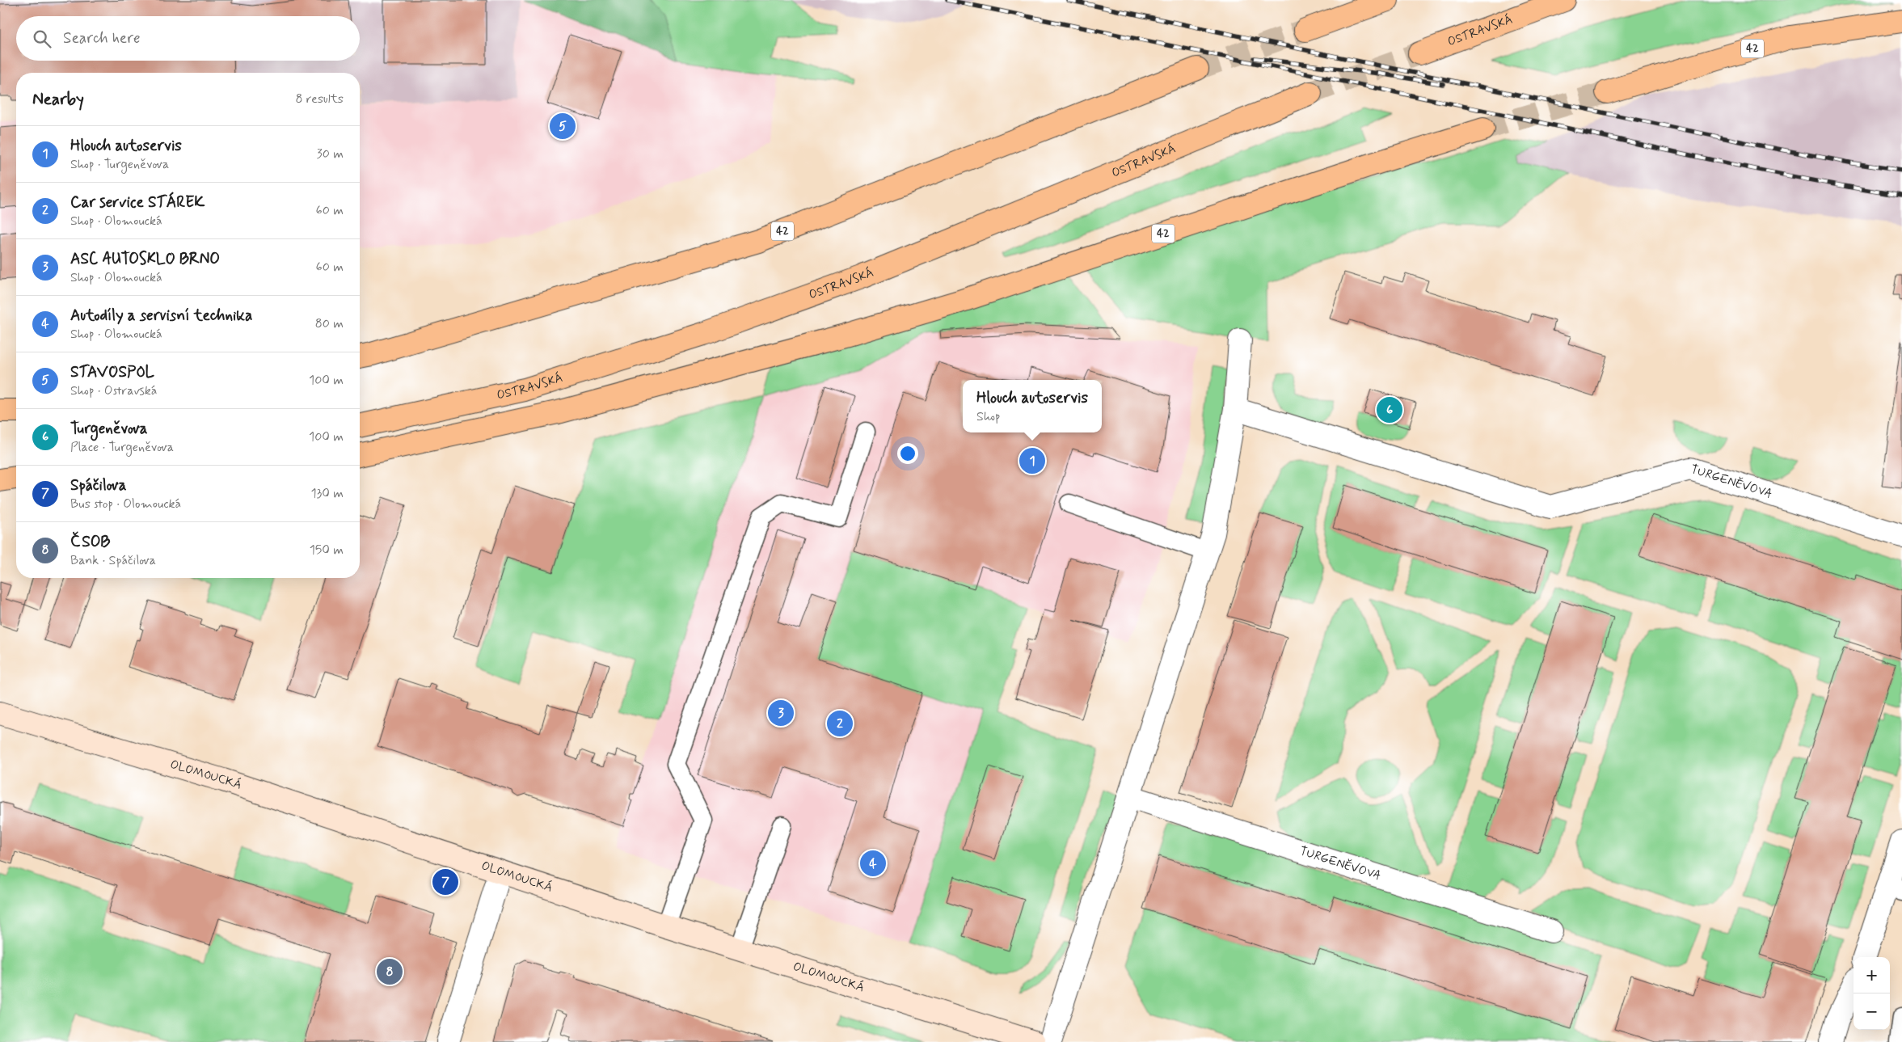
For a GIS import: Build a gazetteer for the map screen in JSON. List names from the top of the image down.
{
  "streets": {
    "highway": ["OSTRAVSKÁ", "42"],
    "main road": ["OLOMOUCKÁ"],
    "street": ["TURGENĚVOVA"]
  },
  "page": {
    "search": "Search here",
    "heading": ["Nearby", "8 results"],
    "pins": [
      "5",
      "6",
      "1",
      "3",
      "2",
      "4",
      "7",
      "8"
    ],
    "list": [
      {
        "mark": "1",
        "name": "Hlouch autoservis",
        "note": "Shop · Turgeněvova",
        "value": "30 m"
      },
      {
        "mark": "2",
        "name": "Car service STÁREK",
        "note": "Shop · Olomoucká",
        "value": "60 m"
      },
      {
        "mark": "3",
        "name": "ASC AUTOSKLO BRNO",
        "note": "Shop · Olomoucká",
        "value": "60 m"
      },
      {
        "mark": "4",
        "name": "Autodíly a servisní technika",
        "note": "Shop · Olomoucká",
        "value": "80 m"
      },
      {
        "mark": "5",
        "name": "STAVOSPOL",
        "note": "Shop · Ostravská",
        "value": "100 m"
      },
      {
        "mark": "6",
        "name": "Turgeněvova",
        "note": "Place · Turgeněvova",
        "value": "100 m"
      },
      {
        "mark": "7",
        "name": "Spáčilova",
        "note": "Bus stop · Olomoucká",
        "value": "130 m"
      },
      {
        "mark": "8",
        "name": "ČSOB",
        "note": "Bank · Spáčilova",
        "value": "150 m"
      }
    ],
    "popup": ["Hlouch autoservis", "Shop"],
    "map_buttons": ["+", "−"]
  }
}
